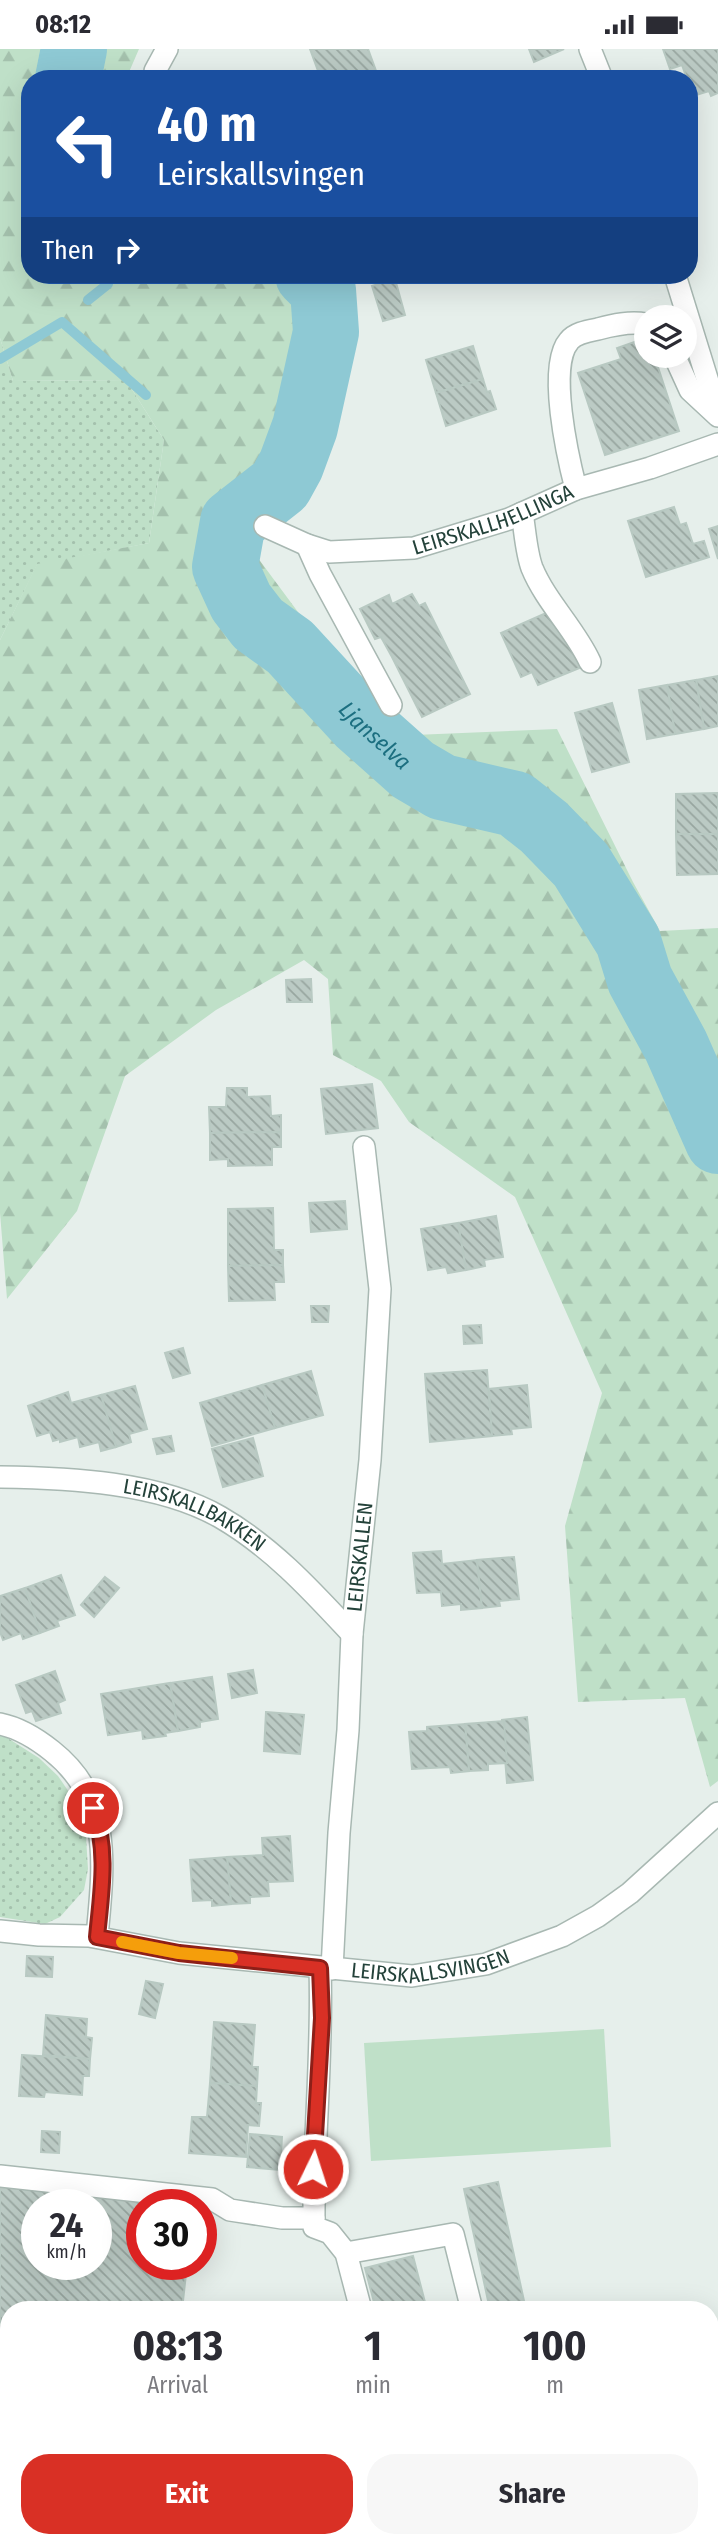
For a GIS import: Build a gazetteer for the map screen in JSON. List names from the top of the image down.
{
  "streets": {
    "street": [
      "LEIRSKALLHELLINGA",
      "LEIRSKALLBAKKEN",
      "LEIRSKALLEN",
      "LEIRSKALLSVINGEN"
    ]
  },
  "crossings": [
    ["LEIRSKALLBAKKEN", "LEIRSKALLEN"],
    ["LEIRSKALLEN", "LEIRSKALLSVINGEN"]
  ],
  "water": ["Ljanselva"],
  "page": {
    "status": "08:12",
    "turn": ["40 m", "Leirskallsvingen"],
    "then": "Then",
    "speed": "24 km/h",
    "limit": "30",
    "eta": [
      "08:13",
      "Arrival",
      "1",
      "min",
      "100",
      "m"
    ],
    "buttons": ["Exit", "Share"]
  }
}
